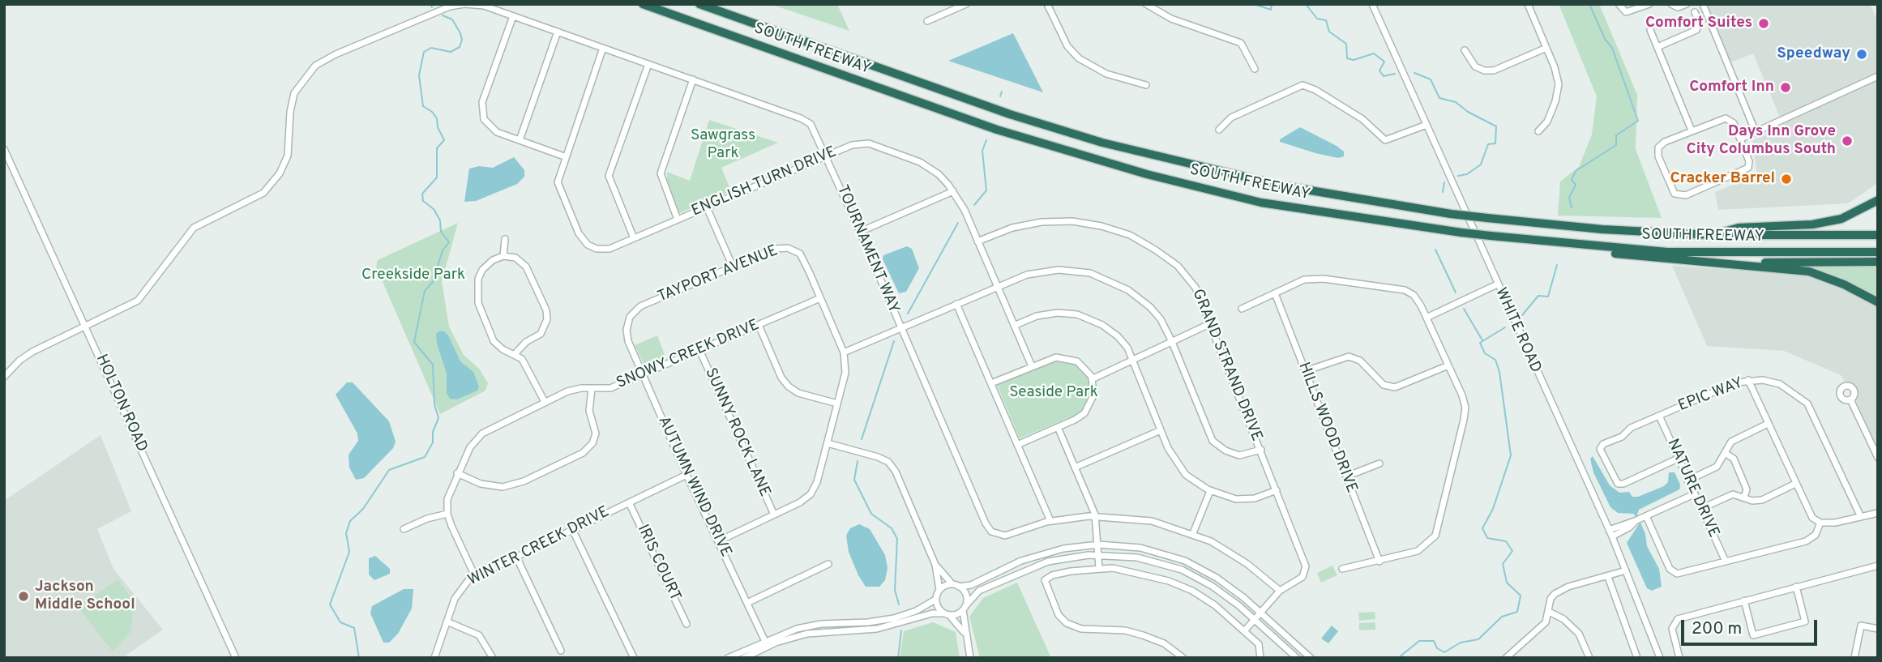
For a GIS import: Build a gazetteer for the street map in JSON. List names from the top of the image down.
{
  "streets": {
    "highway": ["SOUTH FREEWAY"],
    "street": [
      "ENGLISH TURN DRIVE",
      "TOURNAMENT WAY",
      "TAYPORT AVENUE",
      "WHITE ROAD",
      "SNOWY CREEK DRIVE",
      "GRAND STRAND DRIVE",
      "EPIC WAY",
      "HOLTON ROAD",
      "HILLS WOOD DRIVE",
      "SUNNY ROCK LANE",
      "AUTUMN WIND DRIVE",
      "NATURE DRIVE",
      "WINTER CREEK DRIVE",
      "IRIS COURT"
    ]
  },
  "crossings": [
    ["ENGLISH TURN DRIVE", "TOURNAMENT WAY"],
    ["ENGLISH TURN DRIVE", "GRAND STRAND DRIVE"],
    ["TAYPORT AVENUE", "SNOWY CREEK DRIVE"],
    ["TAYPORT AVENUE", "SUNNY ROCK LANE"],
    ["TAYPORT AVENUE", "AUTUMN WIND DRIVE"],
    ["SNOWY CREEK DRIVE", "SUNNY ROCK LANE"],
    ["SNOWY CREEK DRIVE", "AUTUMN WIND DRIVE"],
    ["EPIC WAY", "NATURE DRIVE"],
    ["AUTUMN WIND DRIVE", "WINTER CREEK DRIVE"],
    ["WINTER CREEK DRIVE", "IRIS COURT"]
  ],
  "parks": ["Sawgrass Park", "Creekside Park", "Seaside Park"],
  "places": [
    "Comfort Suites",
    "Speedway",
    "Comfort Inn",
    "Days Inn Grove City Columbus South",
    "Cracker Barrel",
    "Jackson Middle School"
  ],
  "scale_bar": "200 m"
}
